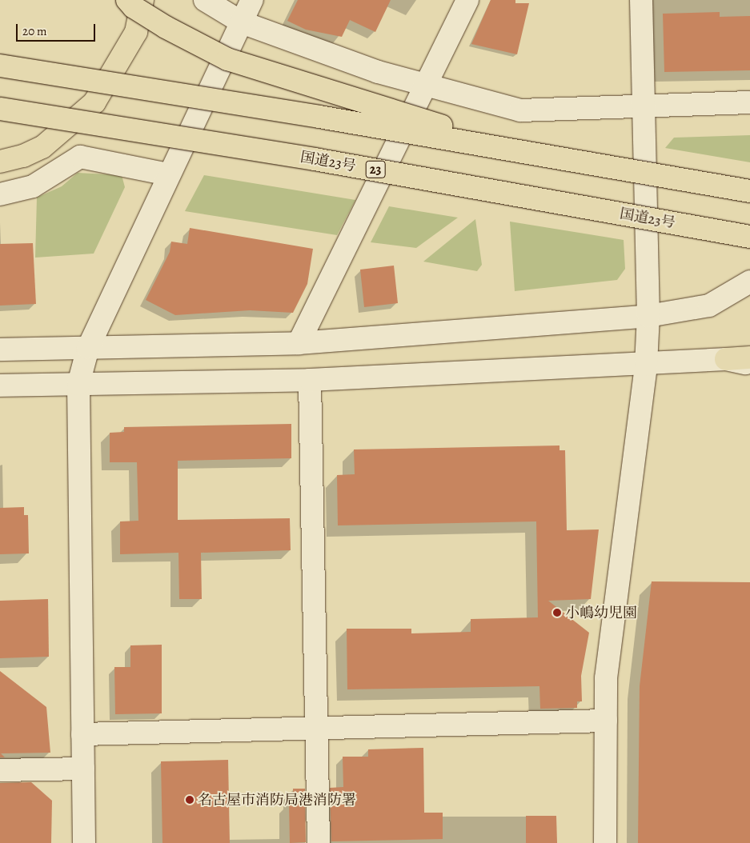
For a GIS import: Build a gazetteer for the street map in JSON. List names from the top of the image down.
{
  "streets": {
    "highway": ["国道23号", "23"]
  },
  "places": ["小嶋幼児園", "名古屋市消防局港消防署"],
  "scale_bar": "20 m"
}
